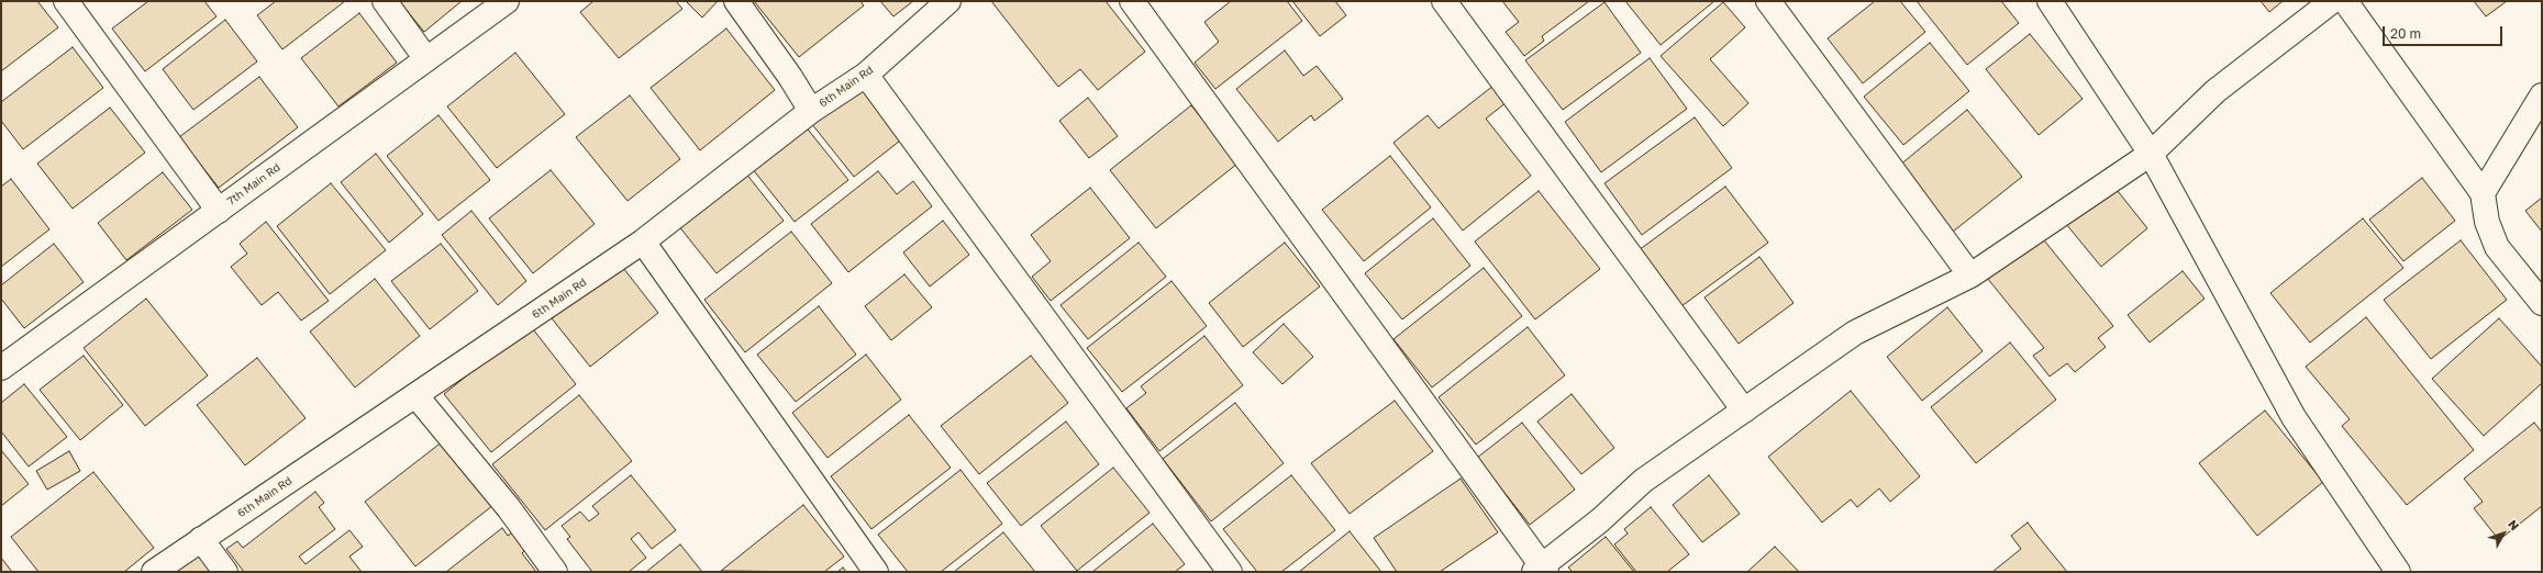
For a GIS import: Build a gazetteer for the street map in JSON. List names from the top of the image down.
{
  "streets": {
    "street": ["6th Main Rd", "7th Main Rd"]
  },
  "scale_bar": "20 m",
  "north": "top right"
}
